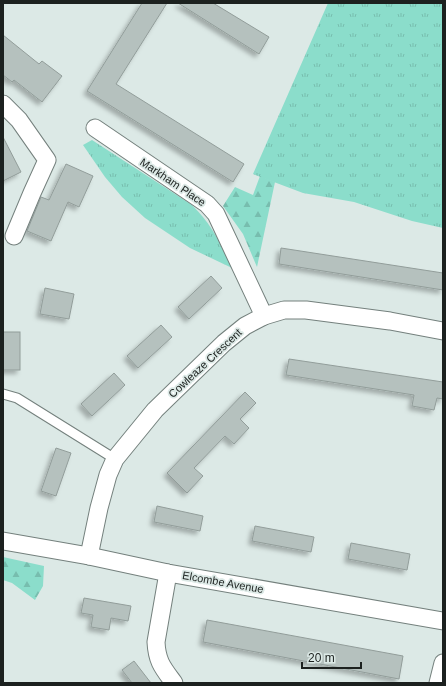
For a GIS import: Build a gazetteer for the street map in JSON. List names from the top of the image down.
{
  "streets": {
    "street": ["Markham Place", "Cowleaze Crescent", "Elcombe Avenue"]
  },
  "crossings": [
    ["Markham Place", "Cowleaze Crescent"],
    ["Cowleaze Crescent", "Elcombe Avenue"]
  ],
  "scale_bar": "20 m"
}
